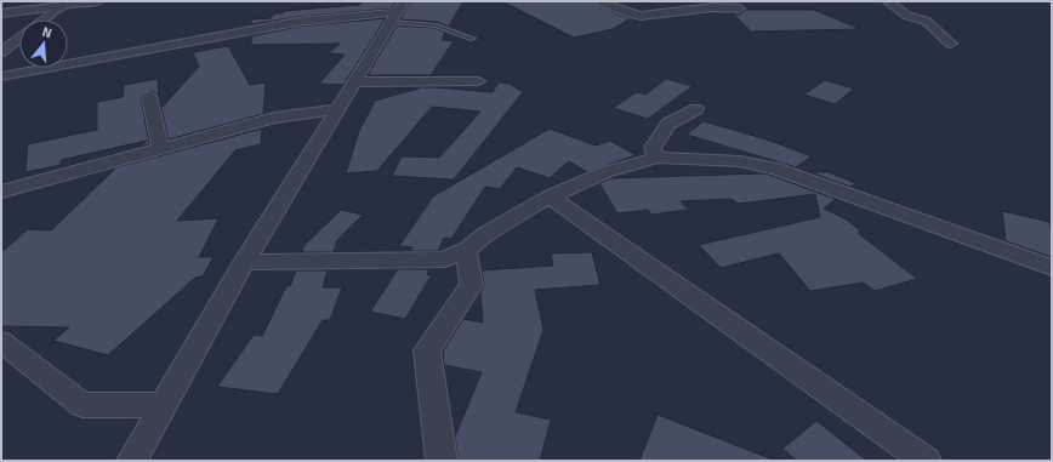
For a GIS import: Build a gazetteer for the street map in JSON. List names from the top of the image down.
{
  "north": "top"
}
